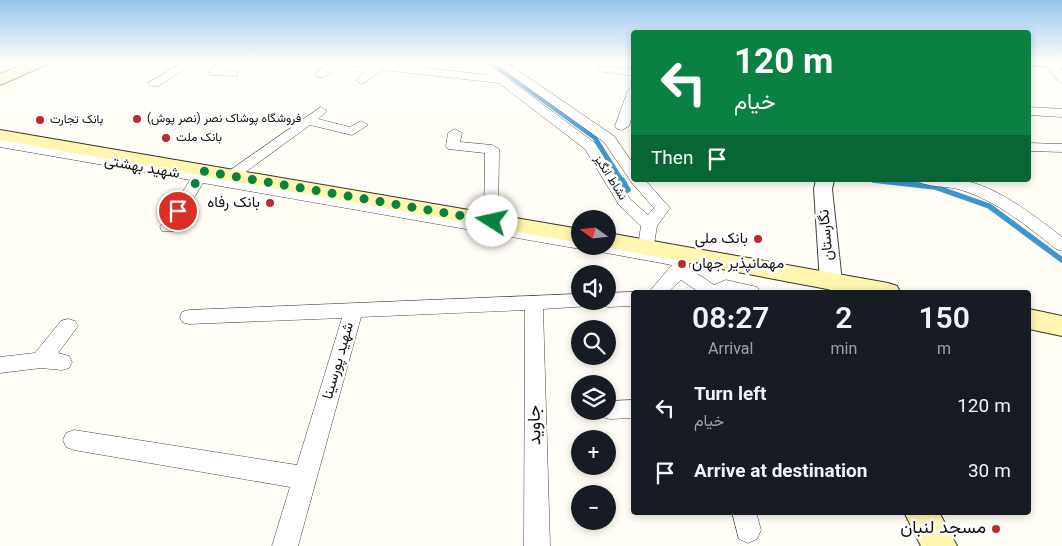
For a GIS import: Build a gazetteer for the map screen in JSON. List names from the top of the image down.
{
  "streets": {
    "main road": ["شهید بهشتی"],
    "street": [
      "نشاط انگیز",
      "نگارستان",
      "شهید پورسینا",
      "جاوید"
    ]
  },
  "crossings": [
    ["شهید پورسینا", "جاوید"]
  ],
  "places": [
    "فروشگاه پوشاک نصر (نصر پوش)",
    "بانک تجارت",
    "بانک ملت",
    "بانک رفاه",
    "بانک ملی",
    "مهمانپذیر جهان",
    "مسجد لنبان"
  ],
  "north": "left",
  "page": {
    "turn": ["120 m", "خیام"],
    "then": "Then",
    "map_buttons": ["+", "−"],
    "eta": [
      "08:27",
      "Arrival",
      "2",
      "min",
      "150",
      "m"
    ],
    "list": [
      {
        "name": "Turn left",
        "note": "خیام",
        "value": "120 m"
      },
      {
        "name": "Arrive at destination",
        "value": "30 m"
      }
    ]
  }
}
